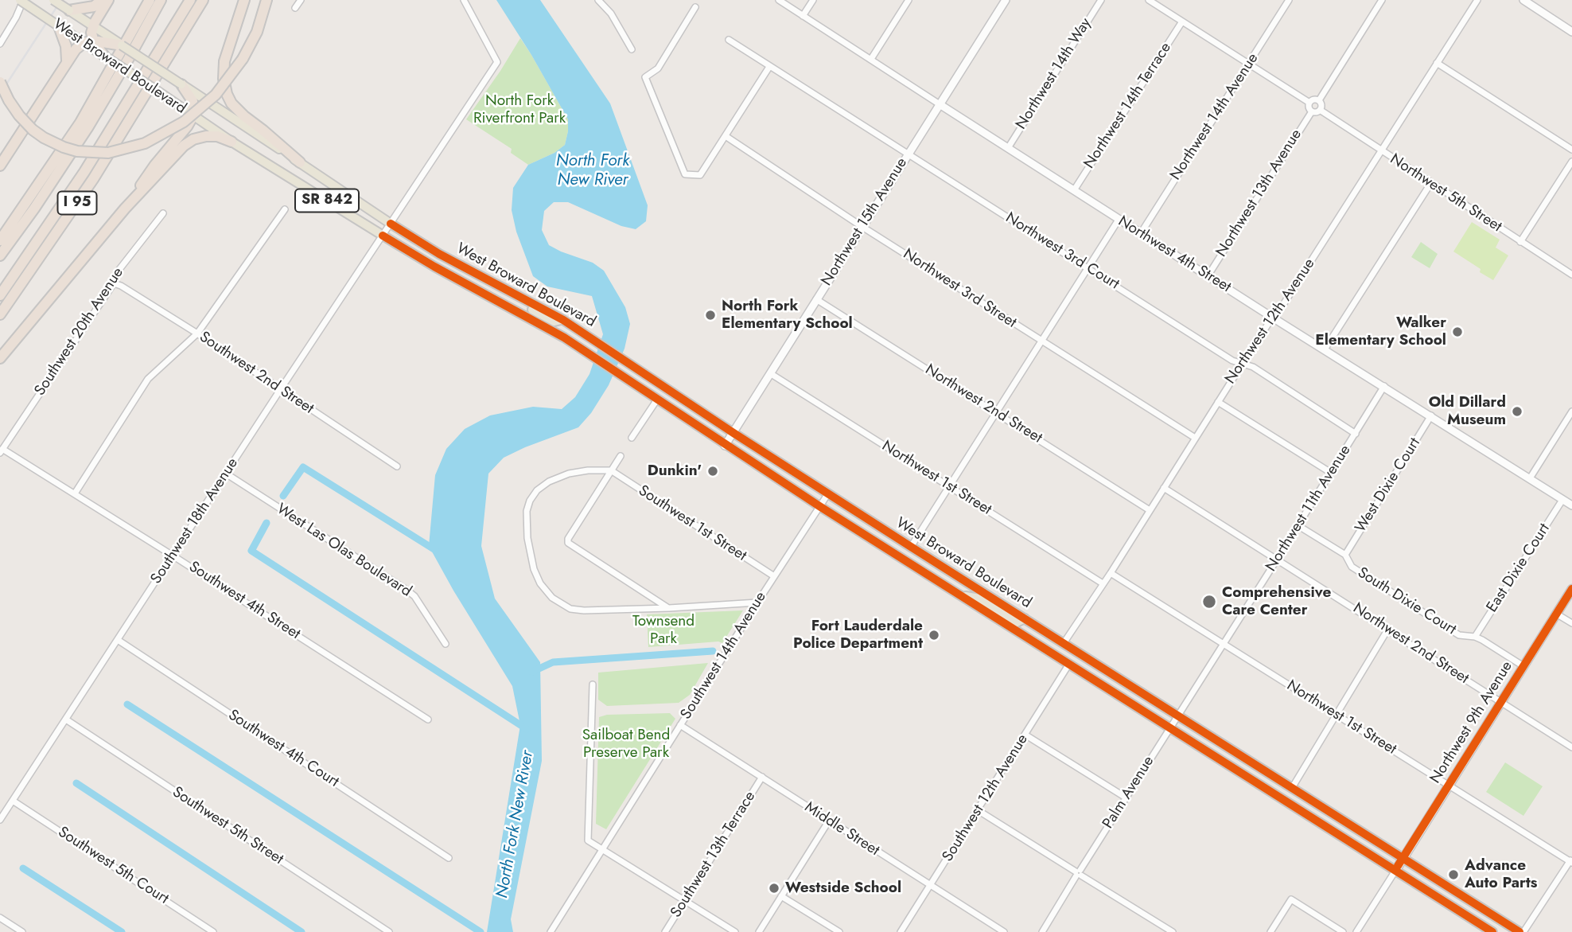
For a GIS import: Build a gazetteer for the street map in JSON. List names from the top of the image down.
{
  "streets": {
    "highway": ["I 95"],
    "main road": ["West Broward Boulevard", "SR 842", "Northwest 9th Avenue"],
    "street": [
      "Northwest 14th Way",
      "Northwest 14th Terrace",
      "Northwest 14th Avenue",
      "Northwest 13th Avenue",
      "Northwest 5th Street",
      "Northwest 15th Avenue",
      "Northwest 3rd Court",
      "Northwest 4th Street",
      "Northwest 3rd Street",
      "Northwest 12th Avenue",
      "Southwest 20th Avenue",
      "Southwest 2nd Street",
      "Northwest 2nd Street",
      "Northwest 1st Street",
      "West Dixie Court",
      "Northwest 11th Avenue",
      "Southwest 18th Avenue",
      "Southwest 1st Street",
      "West Las Olas Boulevard",
      "East Dixie Court",
      "Southwest 4th Street",
      "South Dixie Court",
      "Southwest 14th Avenue",
      "Southwest 4th Court",
      "Palm Avenue",
      "Southwest 12th Avenue",
      "Southwest 5th Street",
      "Middle Street",
      "Southwest 13th Terrace",
      "Southwest 5th Court"
    ]
  },
  "crossings": [
    ["West Broward Boulevard", "Northwest 15th Avenue"],
    ["West Broward Boulevard", "Northwest 12th Avenue"],
    ["West Broward Boulevard", "Northwest 11th Avenue"],
    ["West Broward Boulevard", "Southwest 18th Avenue"],
    ["West Broward Boulevard", "Southwest 14th Avenue"],
    ["West Broward Boulevard", "Northwest 9th Avenue"],
    ["West Broward Boulevard", "Palm Avenue"],
    ["West Broward Boulevard", "Southwest 12th Avenue"],
    ["Northwest 14th Way", "Northwest 4th Street"],
    ["Northwest 14th Terrace", "Northwest 4th Street"],
    ["Northwest 14th Avenue", "Northwest 4th Street"],
    ["Northwest 13th Avenue", "Northwest 5th Street"],
    ["Northwest 13th Avenue", "Northwest 4th Street"],
    ["Northwest 5th Street", "Northwest 12th Avenue"],
    ["Northwest 15th Avenue", "Northwest 3rd Court"],
    ["Northwest 15th Avenue", "Northwest 4th Street"],
    ["Northwest 15th Avenue", "Northwest 3rd Street"],
    ["Northwest 15th Avenue", "Northwest 2nd Street"],
    ["Northwest 15th Avenue", "Northwest 1st Street"],
    ["Northwest 3rd Court", "Northwest 12th Avenue"],
    ["Northwest 3rd Court", "Northwest 11th Avenue"],
    ["Northwest 4th Street", "Northwest 12th Avenue"],
    ["Northwest 4th Street", "West Dixie Court"],
    ["Northwest 4th Street", "Northwest 11th Avenue"],
    ["Northwest 4th Street", "East Dixie Court"],
    ["Northwest 3rd Street", "Northwest 12th Avenue"],
    ["Northwest 12th Avenue", "Northwest 2nd Street"],
    ["Northwest 12th Avenue", "Northwest 1st Street"],
    ["Southwest 20th Avenue", "Southwest 2nd Street"],
    ["Southwest 20th Avenue", "Southwest 4th Street"],
    ["Southwest 2nd Street", "Southwest 18th Avenue"],
    ["Northwest 2nd Street", "Northwest 11th Avenue"],
    ["Northwest 2nd Street", "Northwest 9th Avenue"],
    ["Northwest 1st Street", "Northwest 11th Avenue"],
    ["Northwest 1st Street", "Northwest 9th Avenue"],
    ["West Dixie Court", "South Dixie Court"],
    ["Northwest 11th Avenue", "South Dixie Court"],
    ["Northwest 11th Avenue", "Palm Avenue"],
    ["Southwest 18th Avenue", "West Las Olas Boulevard"],
    ["Southwest 18th Avenue", "Southwest 4th Street"],
    ["Southwest 18th Avenue", "Southwest 4th Court"],
    ["Southwest 18th Avenue", "Southwest 5th Street"],
    ["Southwest 18th Avenue", "Southwest 5th Court"],
    ["Southwest 1st Street", "Southwest 14th Avenue"],
    ["East Dixie Court", "South Dixie Court"],
    ["South Dixie Court", "Northwest 9th Avenue"],
    ["Southwest 14th Avenue", "Middle Street"],
    ["Southwest 12th Avenue", "Middle Street"],
    ["Middle Street", "Southwest 13th Terrace"]
  ],
  "water": ["North Fork New River"],
  "parks": ["North Fork Riverfront Park", "Townsend Park", "Sailboat Bend Preserve Park"],
  "places": [
    "North Fork Elementary School",
    "Walker Elementary School",
    "Old Dillard Museum",
    "Dunkin'",
    "Comprehensive Care Center",
    "Fort Lauderdale Police Department",
    "Advance Auto Parts",
    "Westside School"
  ]
}
